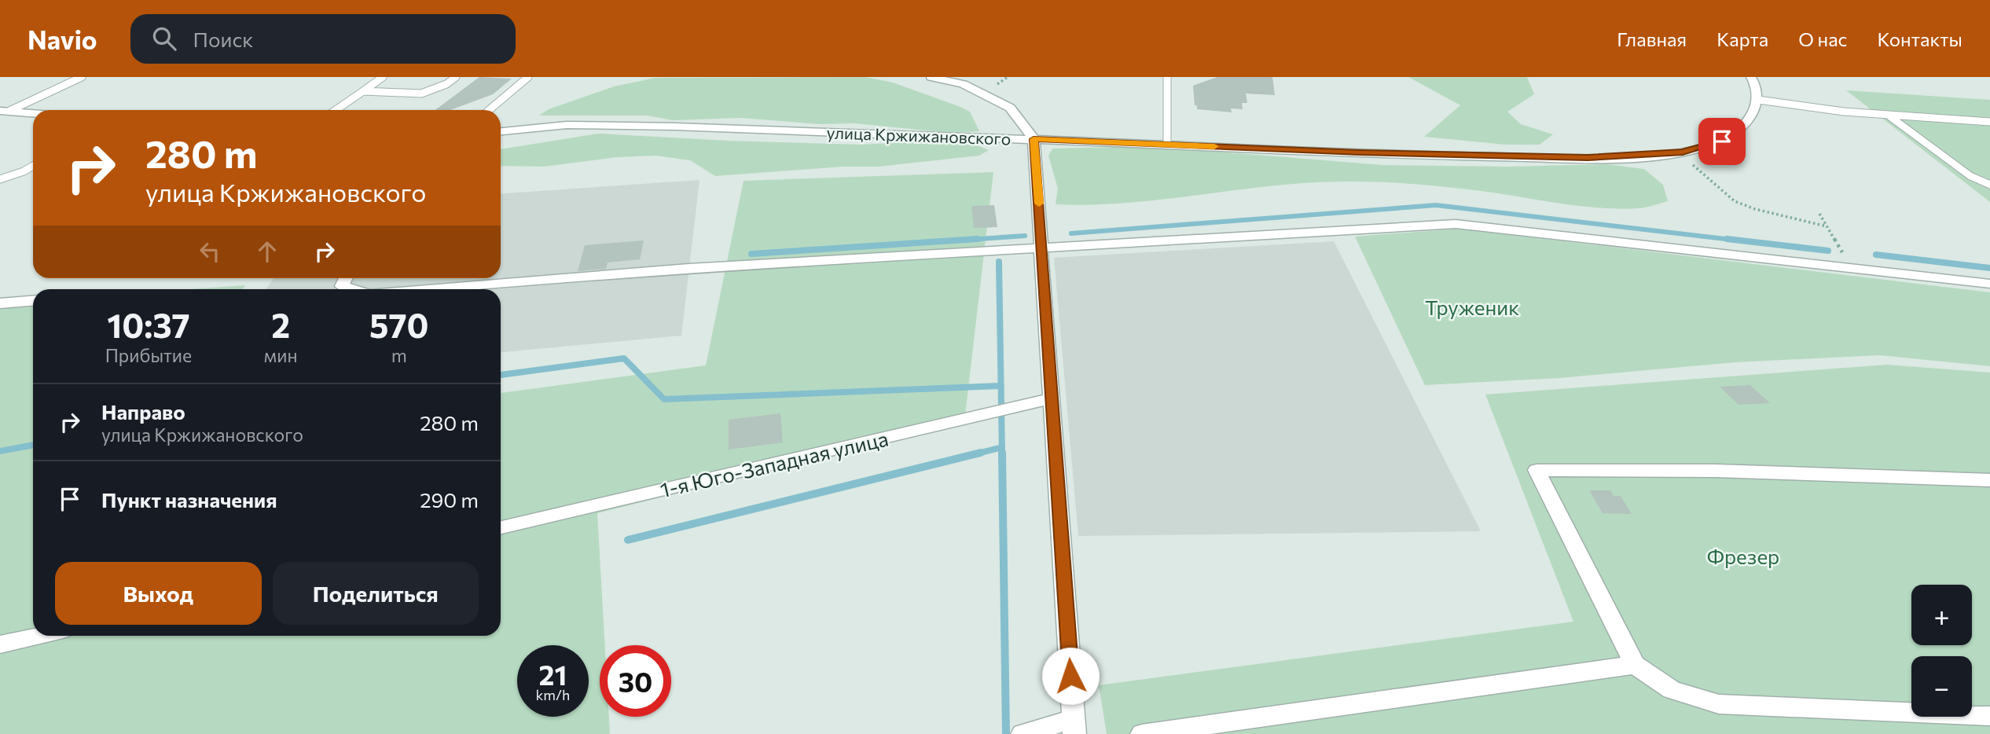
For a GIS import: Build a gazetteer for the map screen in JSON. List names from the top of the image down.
{
  "streets": {
    "street": ["улица Кржижановского", "1-я Юго-Западная улица"]
  },
  "parks": ["Труженик", "Фрезер"],
  "page": {
    "header": "Navio",
    "search": "Поиск",
    "nav": [
      "Главная",
      "Карта",
      "О нас",
      "Контакты"
    ],
    "turn": ["280 m", "улица Кржижановского"],
    "eta": [
      "10:37",
      "Прибытие",
      "2",
      "мин",
      "570",
      "m"
    ],
    "list": [
      {
        "name": "Направо",
        "note": "улица Кржижановского",
        "value": "280 m"
      },
      {
        "name": "Пункт назначения",
        "value": "290 m"
      }
    ],
    "buttons": ["Выход", "Поделиться"],
    "map_buttons": ["+", "−"],
    "speed": "21 km/h",
    "limit": "30"
  }
}
